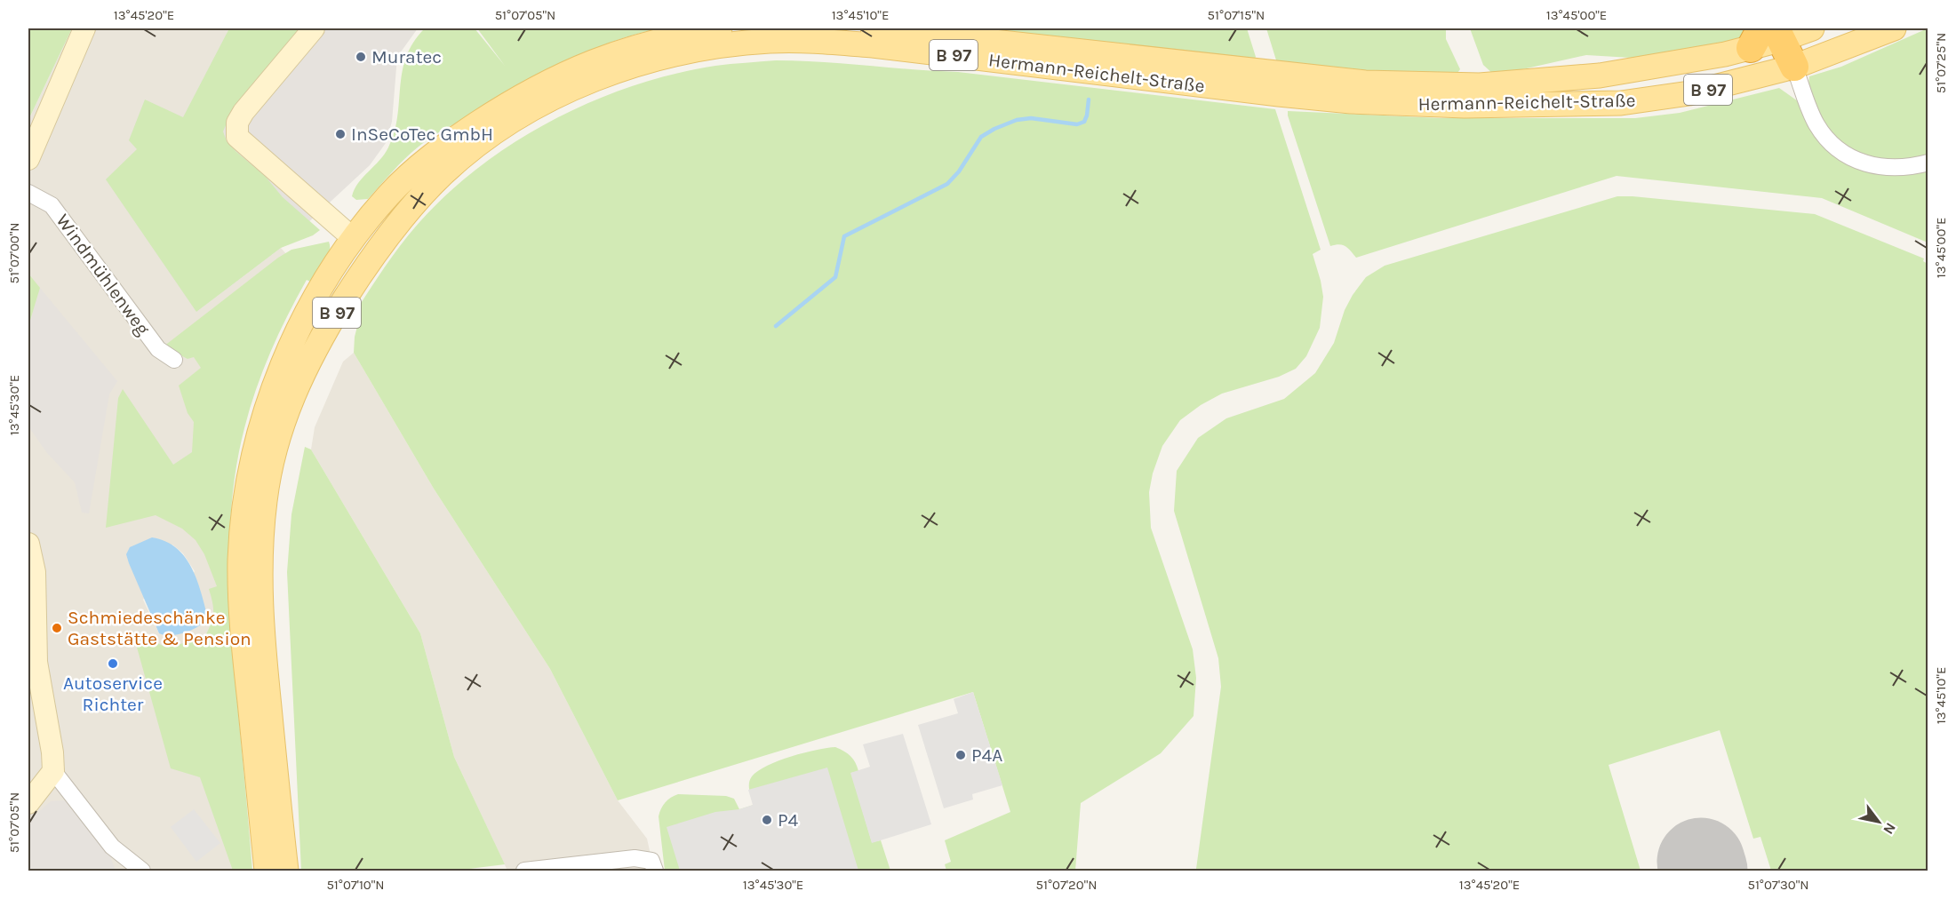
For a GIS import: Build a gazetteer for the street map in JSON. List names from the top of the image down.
{
  "streets": {
    "main road": ["B 97", "Hermann-Reichelt-Straße"],
    "street": ["Windmühlenweg"]
  },
  "crossings": [
    ["B 97", "Hermann-Reichelt-Straße"]
  ],
  "places": [
    "Muratec",
    "InSeCoTec GmbH",
    "Schmiedeschänke Gaststätte & Pension",
    "Autoservice Richter",
    "P4A",
    "P4"
  ],
  "north": "bottom right",
  "coordinates": [
    "13°45'20\"E",
    "51°07'05\"N",
    "13°45'10\"E",
    "51°07'15\"N",
    "13°45'00\"E",
    "51°07'25\"N",
    "51°07'00\"N",
    "13°45'30\"E",
    "51°07'10\"N",
    "51°07'20\"N",
    "51°07'30\"N"
  ]
}
